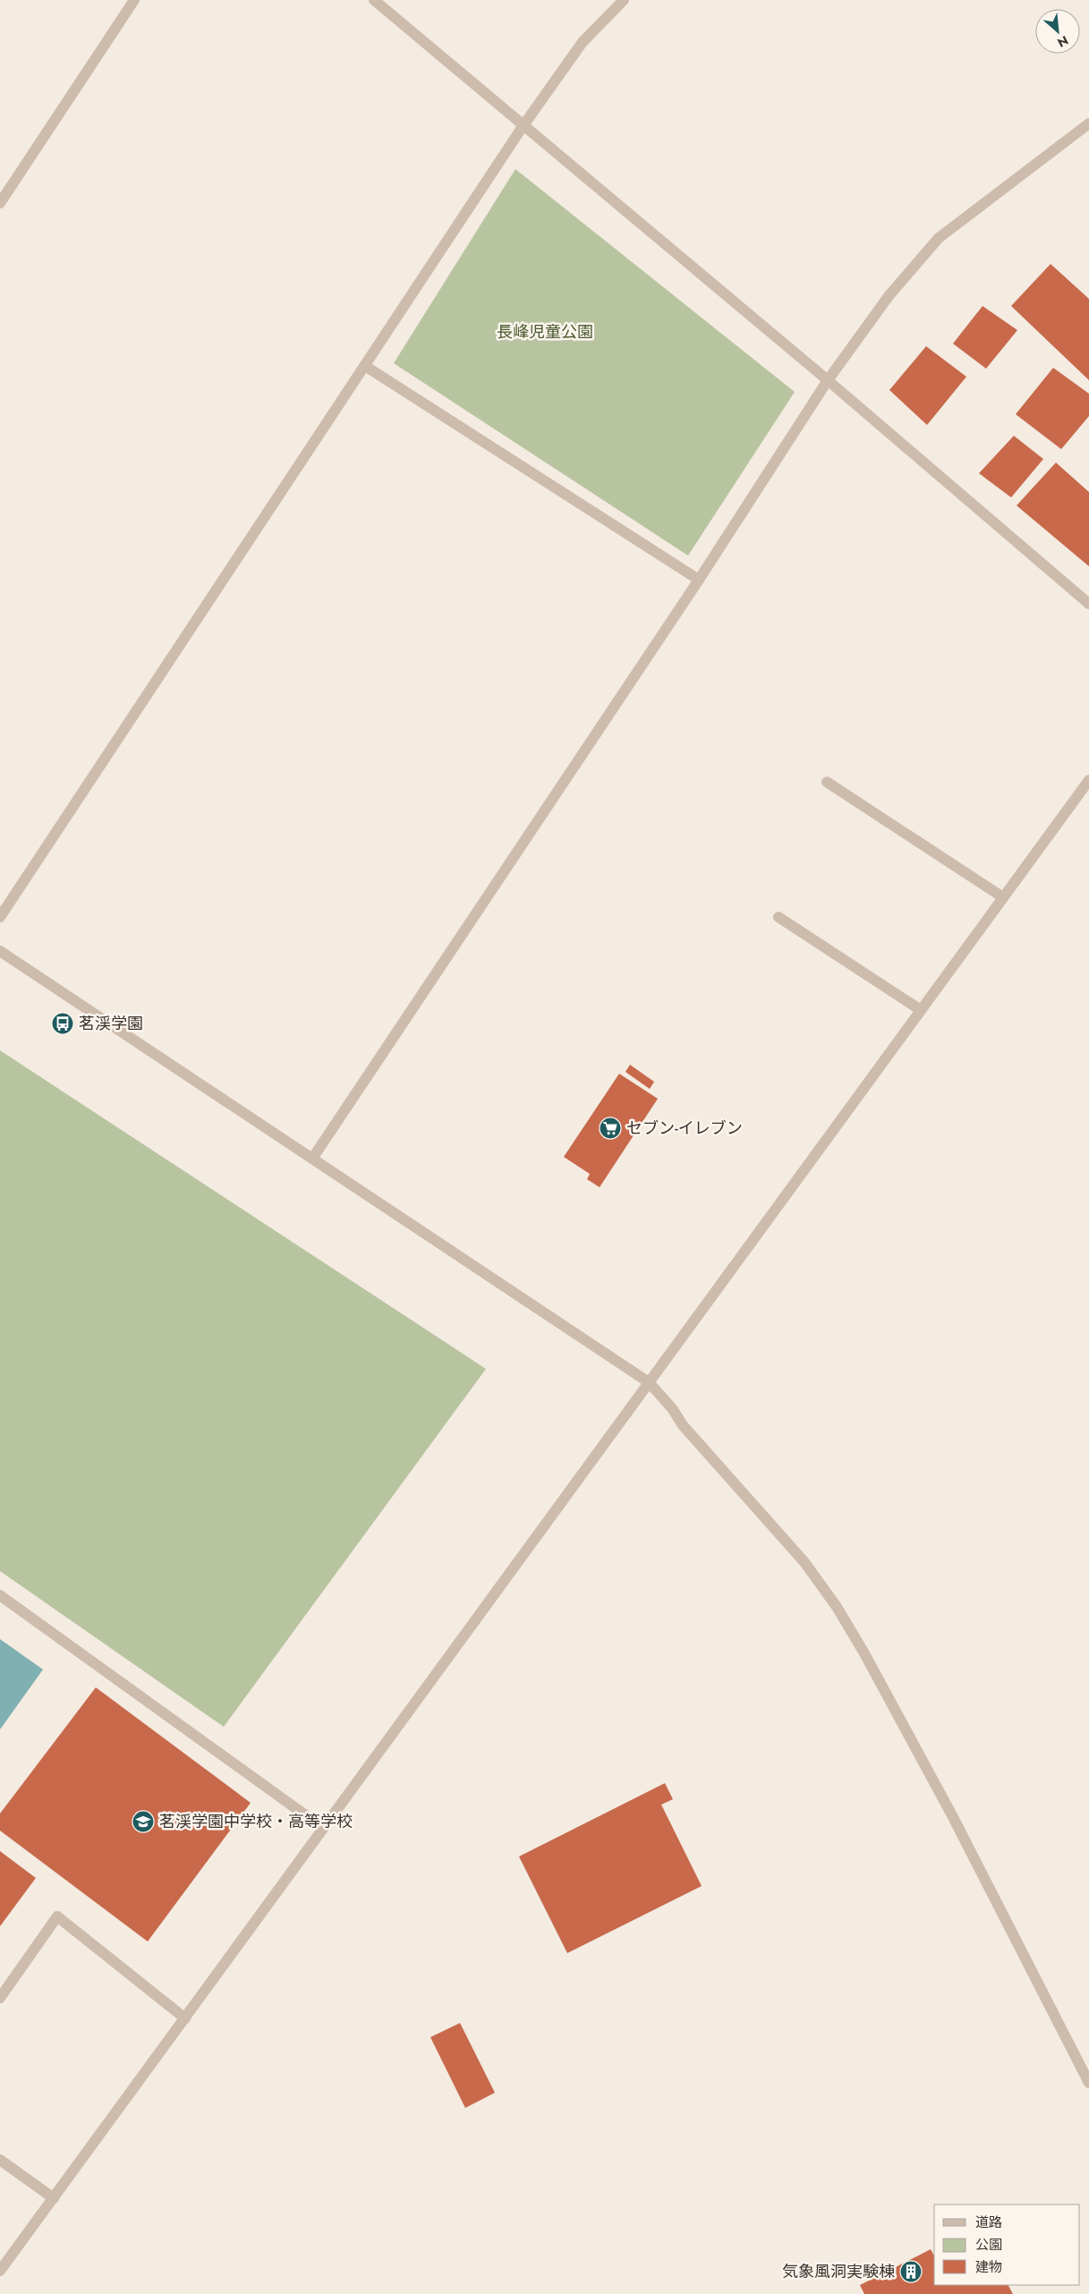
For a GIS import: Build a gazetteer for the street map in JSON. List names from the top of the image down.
{
  "parks": ["長峰児童公園"],
  "places": {
    "bus stop": ["茗渓学園"],
    "supermarket": ["セブン-イレブン"],
    "school or university": ["茗渓学園中学校・高等学校"],
    "building": ["気象風洞実験棟"]
  },
  "legend": ["道路", "公園", "建物"],
  "north": "bottom right"
}
